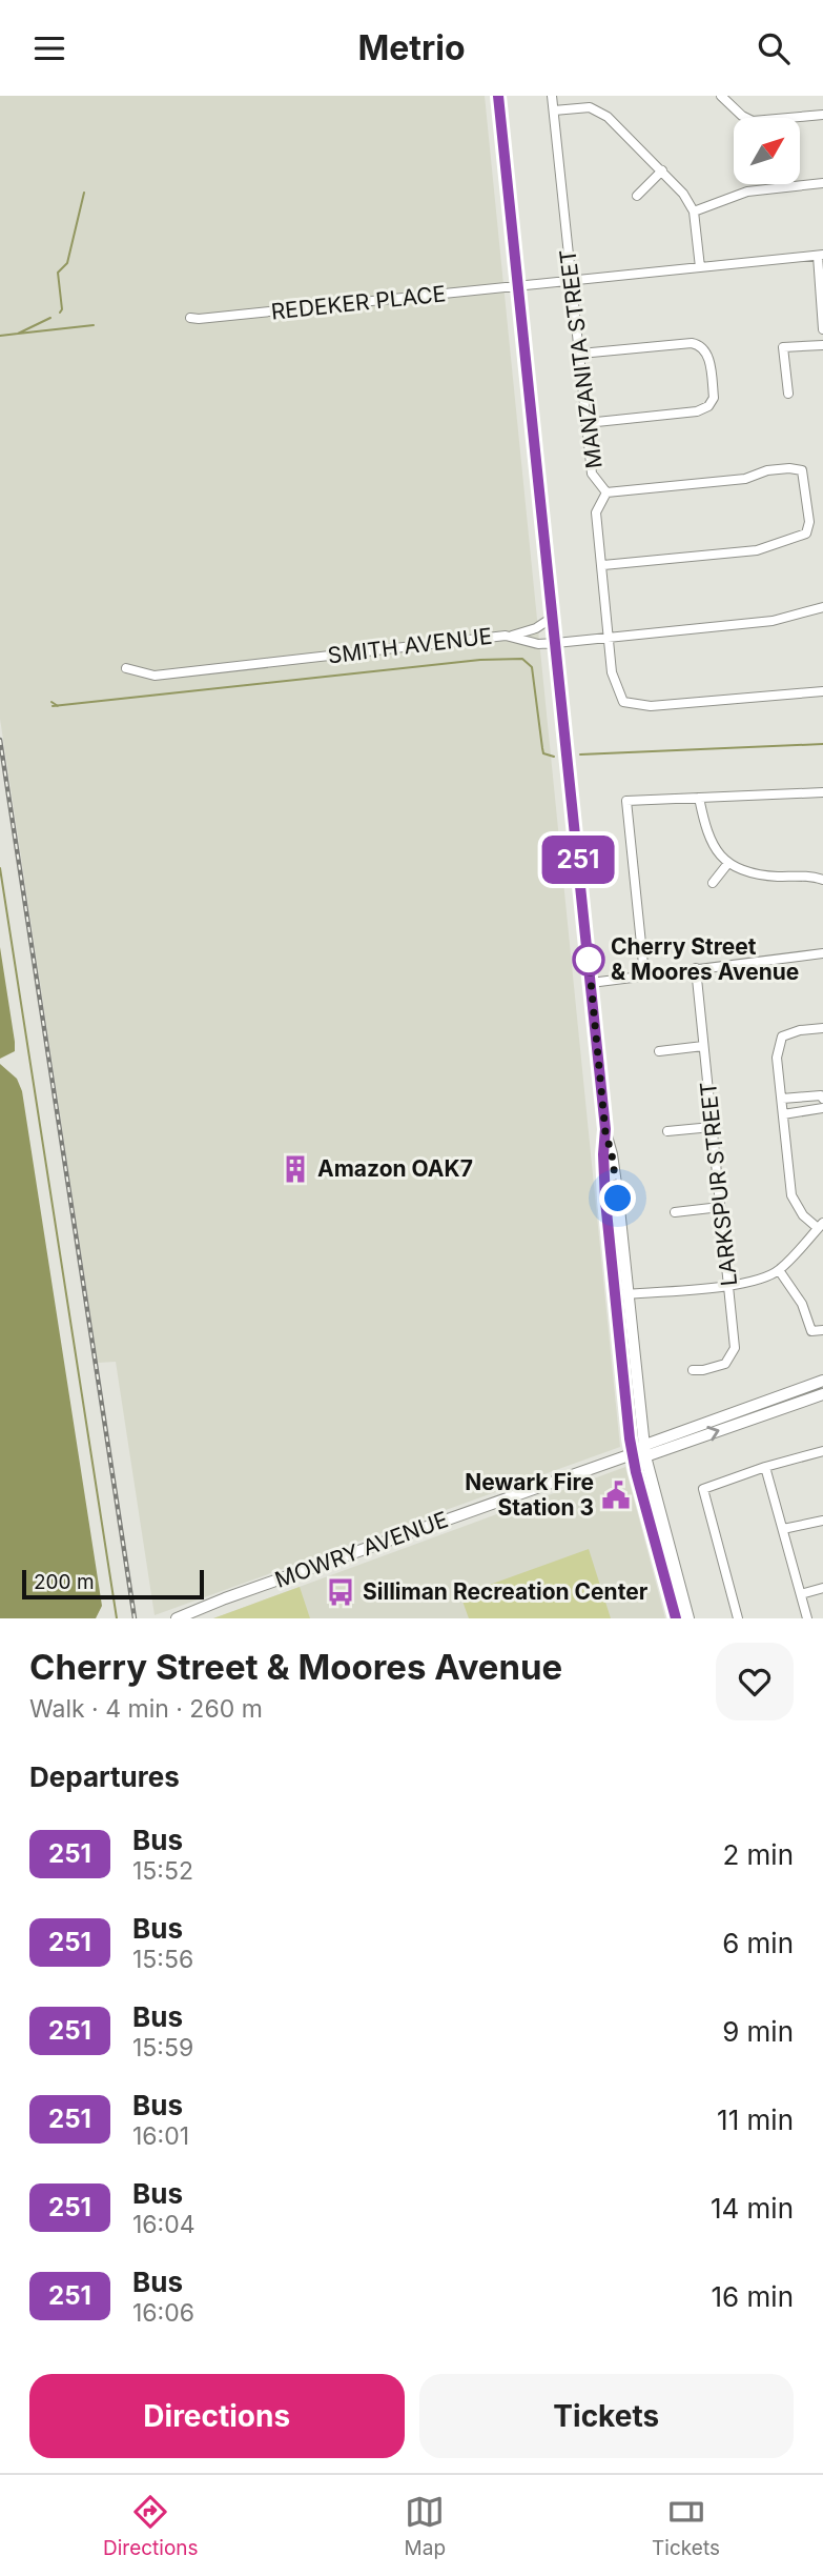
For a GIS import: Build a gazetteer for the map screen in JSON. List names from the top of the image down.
{
  "streets": {
    "main road": ["MOWRY AVENUE"],
    "street": [
      "REDEKER PLACE",
      "MANZANITA STREET",
      "SMITH AVENUE",
      "LARKSPUR STREET"
    ]
  },
  "crossings": [
    ["REDEKER PLACE", "MANZANITA STREET"],
    ["MANZANITA STREET", "SMITH AVENUE"]
  ],
  "places": {
    "other": ["Cherry Street & Moores Avenue"],
    "building": ["Amazon OAK7"],
    "public building": ["Newark Fire Station 3"],
    "bus stop": ["Silliman Recreation Center"]
  },
  "lines": ["bus line 251"],
  "scale_bar": "200 m",
  "north": "top right",
  "page": {
    "header": "Metrio",
    "on_map": "251",
    "scale": "200 m",
    "heading": [
      ["Cherry Street & Moores Avenue", "Walk · 4 min · 260 m"],
      "Departures"
    ],
    "list": [
      {
        "mark": "251",
        "name": "Bus",
        "note": "15:52",
        "value": "2 min"
      },
      {
        "mark": "251",
        "name": "Bus",
        "note": "15:56",
        "value": "6 min"
      },
      {
        "mark": "251",
        "name": "Bus",
        "note": "15:59",
        "value": "9 min"
      },
      {
        "mark": "251",
        "name": "Bus",
        "note": "16:01",
        "value": "11 min"
      },
      {
        "mark": "251",
        "name": "Bus",
        "note": "16:04",
        "value": "14 min"
      },
      {
        "mark": "251",
        "name": "Bus",
        "note": "16:06",
        "value": "16 min"
      }
    ],
    "buttons": ["Directions", "Tickets"],
    "tabs": ["Directions", "Map", "Tickets"]
  }
}
